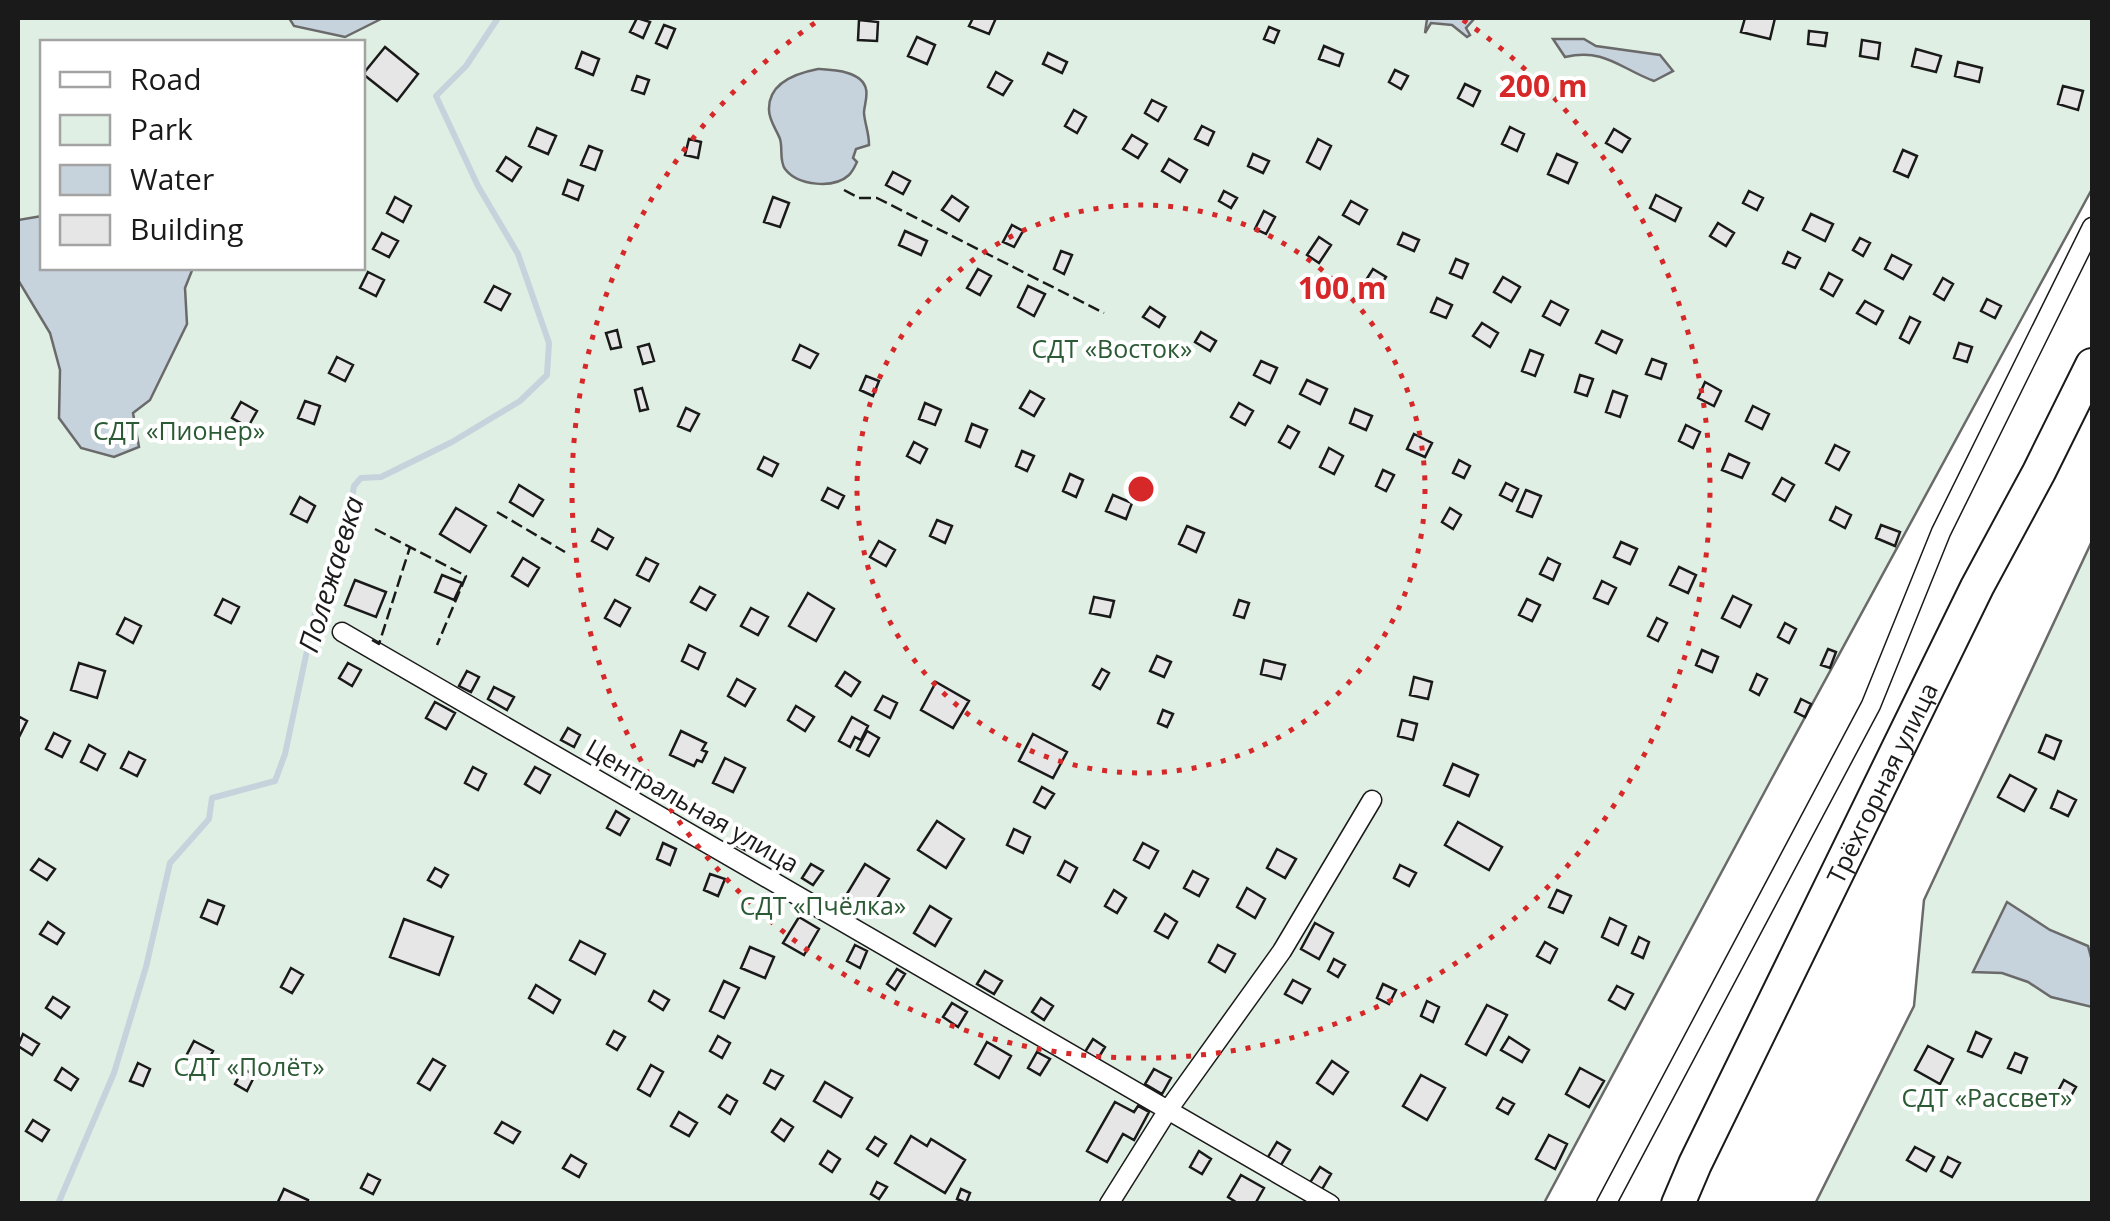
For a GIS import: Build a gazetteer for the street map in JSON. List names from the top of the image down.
{
  "streets": {
    "highway": ["Трёхгорная улица"],
    "street": ["Центральная улица"]
  },
  "water": ["Полежаевка"],
  "parks": [
    "СДТ «Восток»",
    "СДТ «Пионер»",
    "СДТ «Пчёлка»",
    "СДТ «Полёт»",
    "СДТ «Рассвет»"
  ],
  "legend": [
    "Road",
    "Park",
    "Water",
    "Building"
  ],
  "rings": ["200 m", "100 m"]
}
